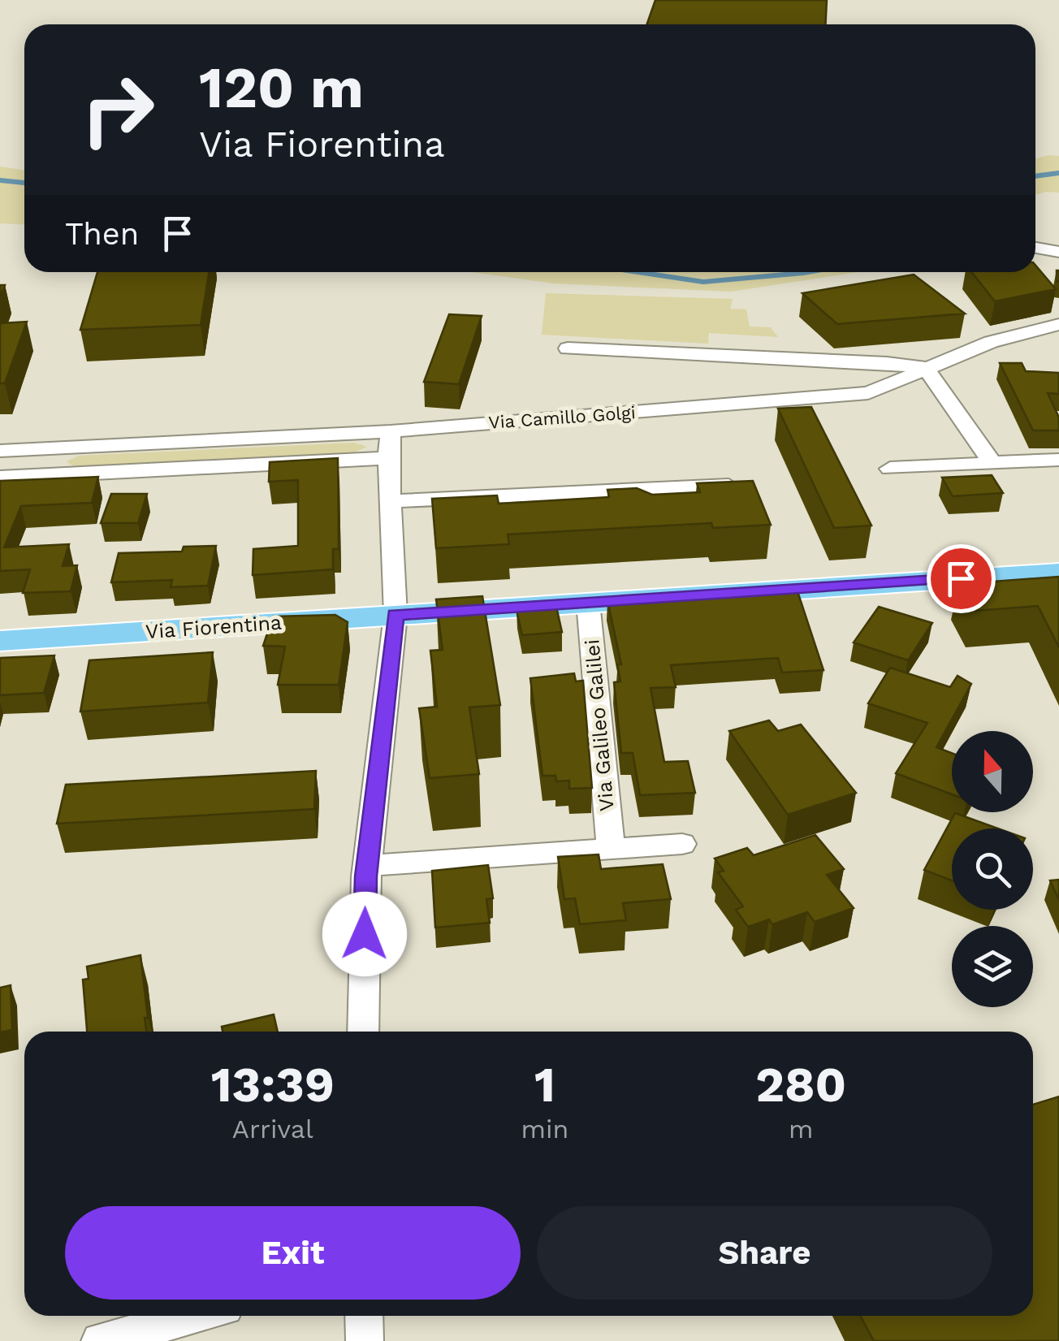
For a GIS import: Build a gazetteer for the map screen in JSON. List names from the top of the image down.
{
  "streets": {
    "main road": ["Via Fiorentina"],
    "street": ["Via Camillo Golgi", "Via Galileo Galilei"]
  },
  "crossings": [
    ["Via Fiorentina", "Via Galileo Galilei"]
  ],
  "north": "top",
  "page": {
    "turn": ["120 m", "Via Fiorentina"],
    "then": "Then",
    "eta": [
      "13:39",
      "Arrival",
      "1",
      "min",
      "280",
      "m"
    ],
    "buttons": ["Exit", "Share"]
  }
}
